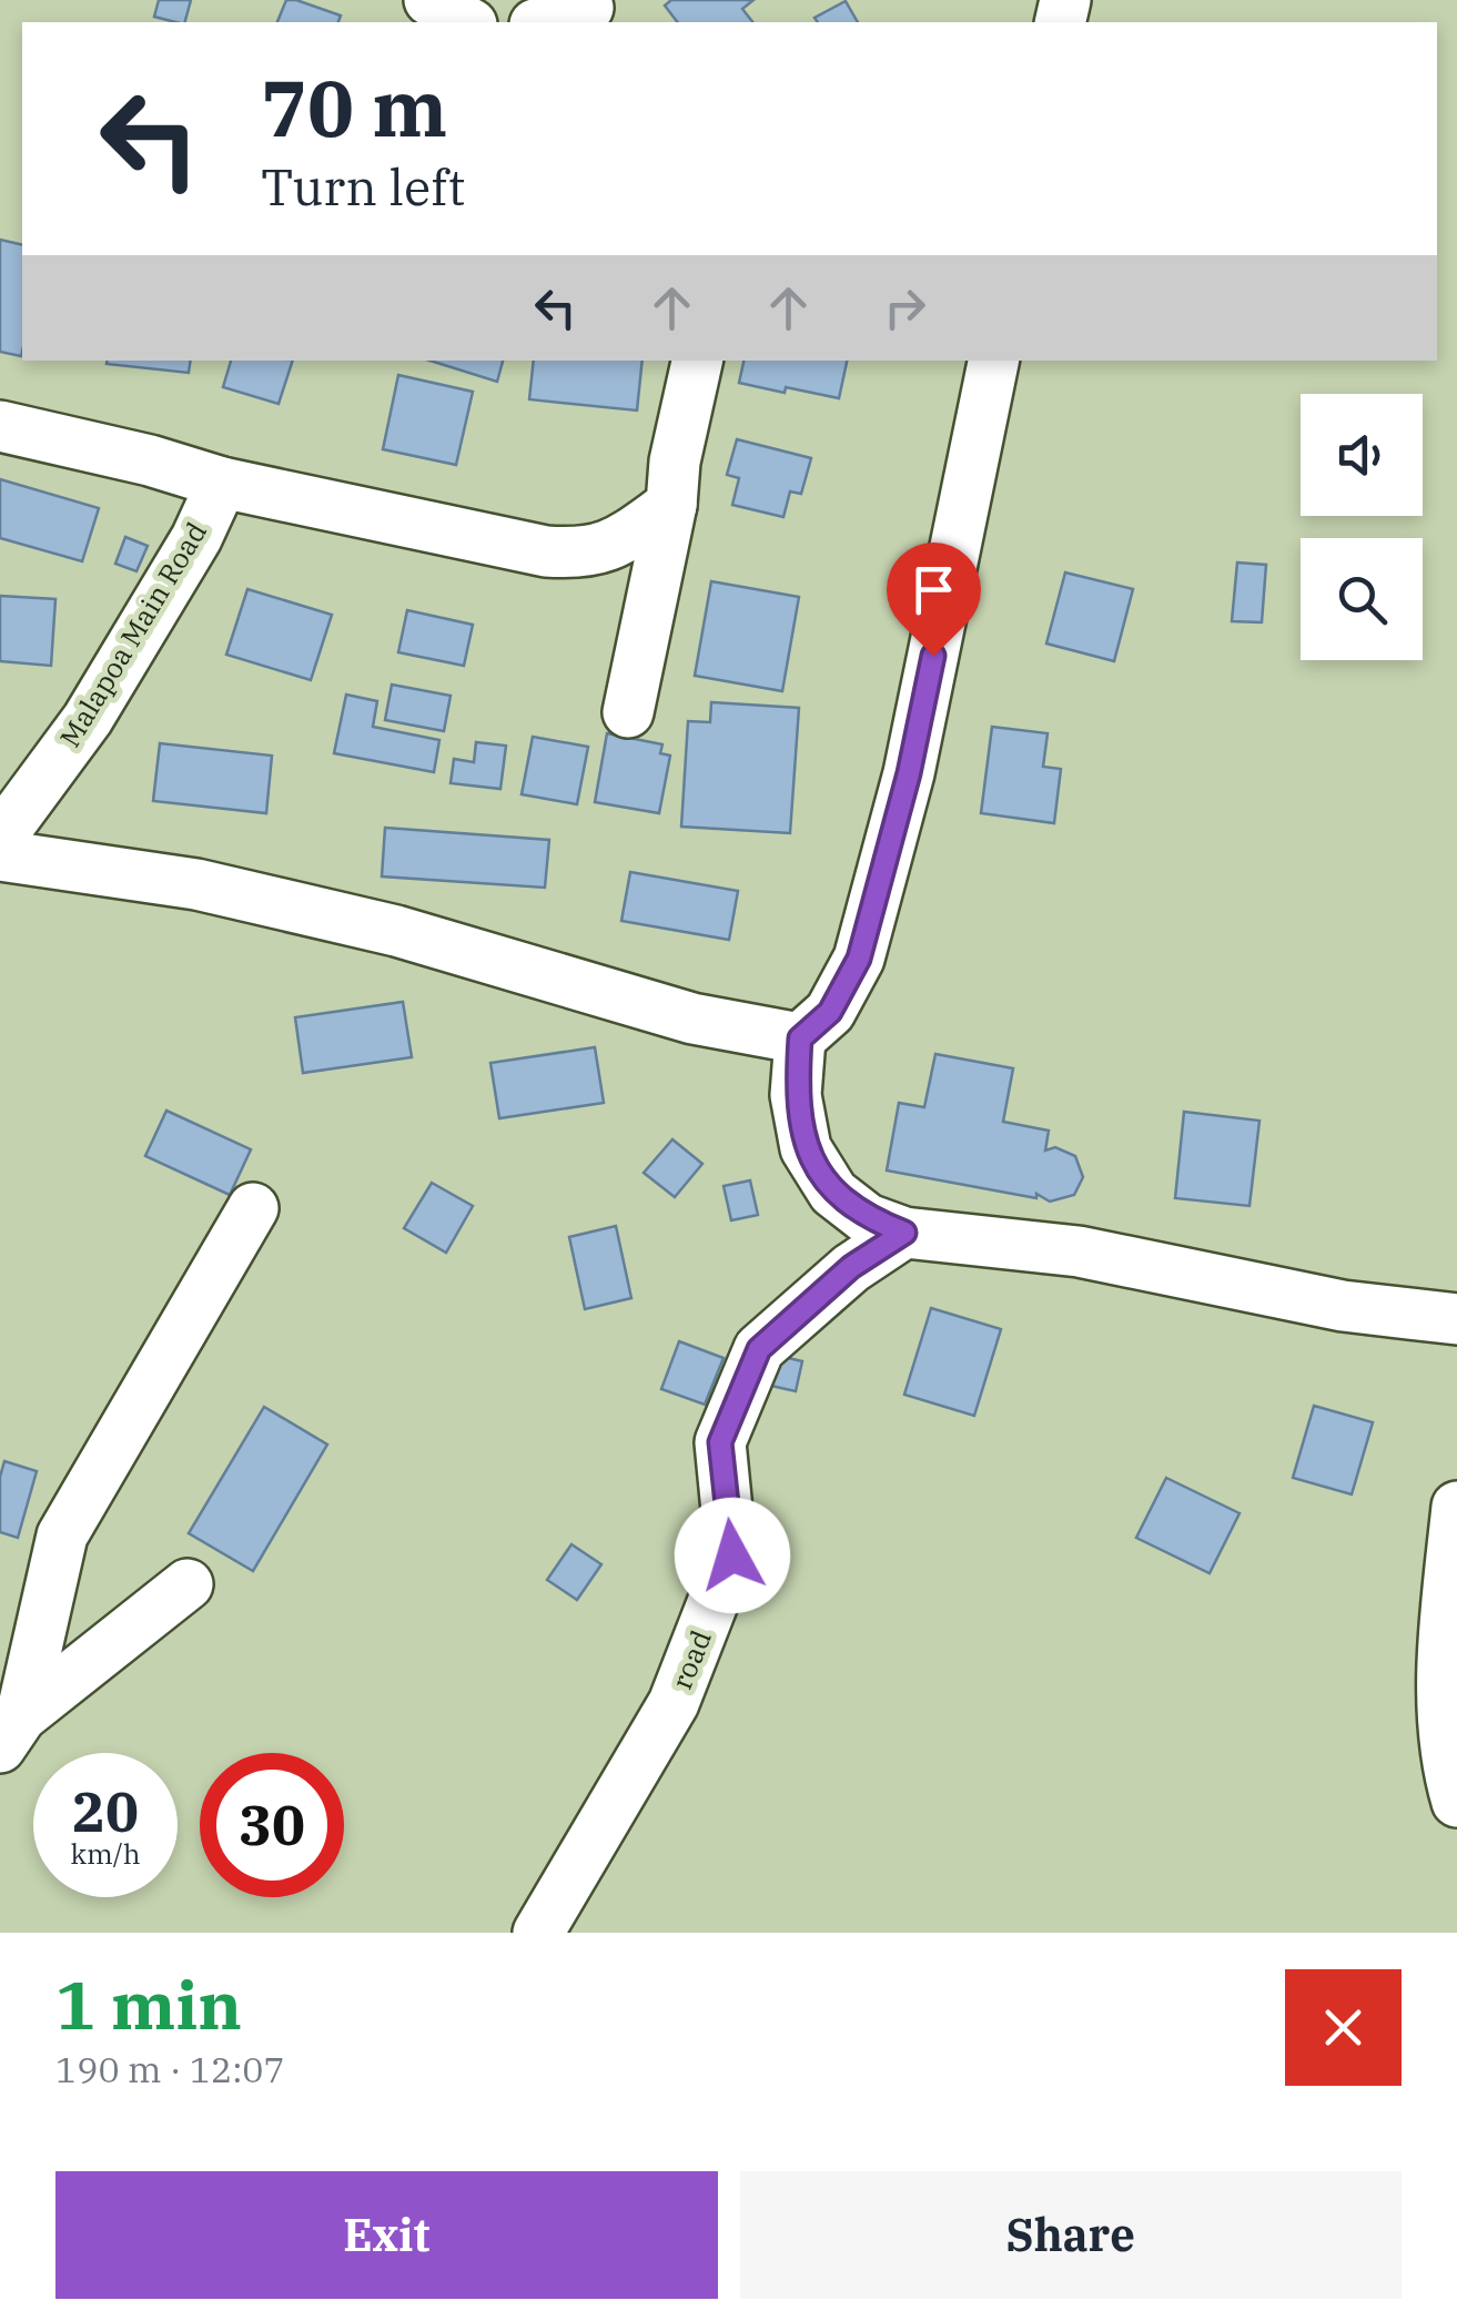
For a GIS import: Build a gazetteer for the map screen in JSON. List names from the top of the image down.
{
  "streets": {
    "street": ["Malapoa Main Road", "road"]
  },
  "page": {
    "turn": ["70 m", "Turn left"],
    "speed": "20 km/h",
    "limit": "30",
    "heading": ["1 min", "190 m · 12:07"],
    "buttons": ["Exit", "Share"]
  }
}
